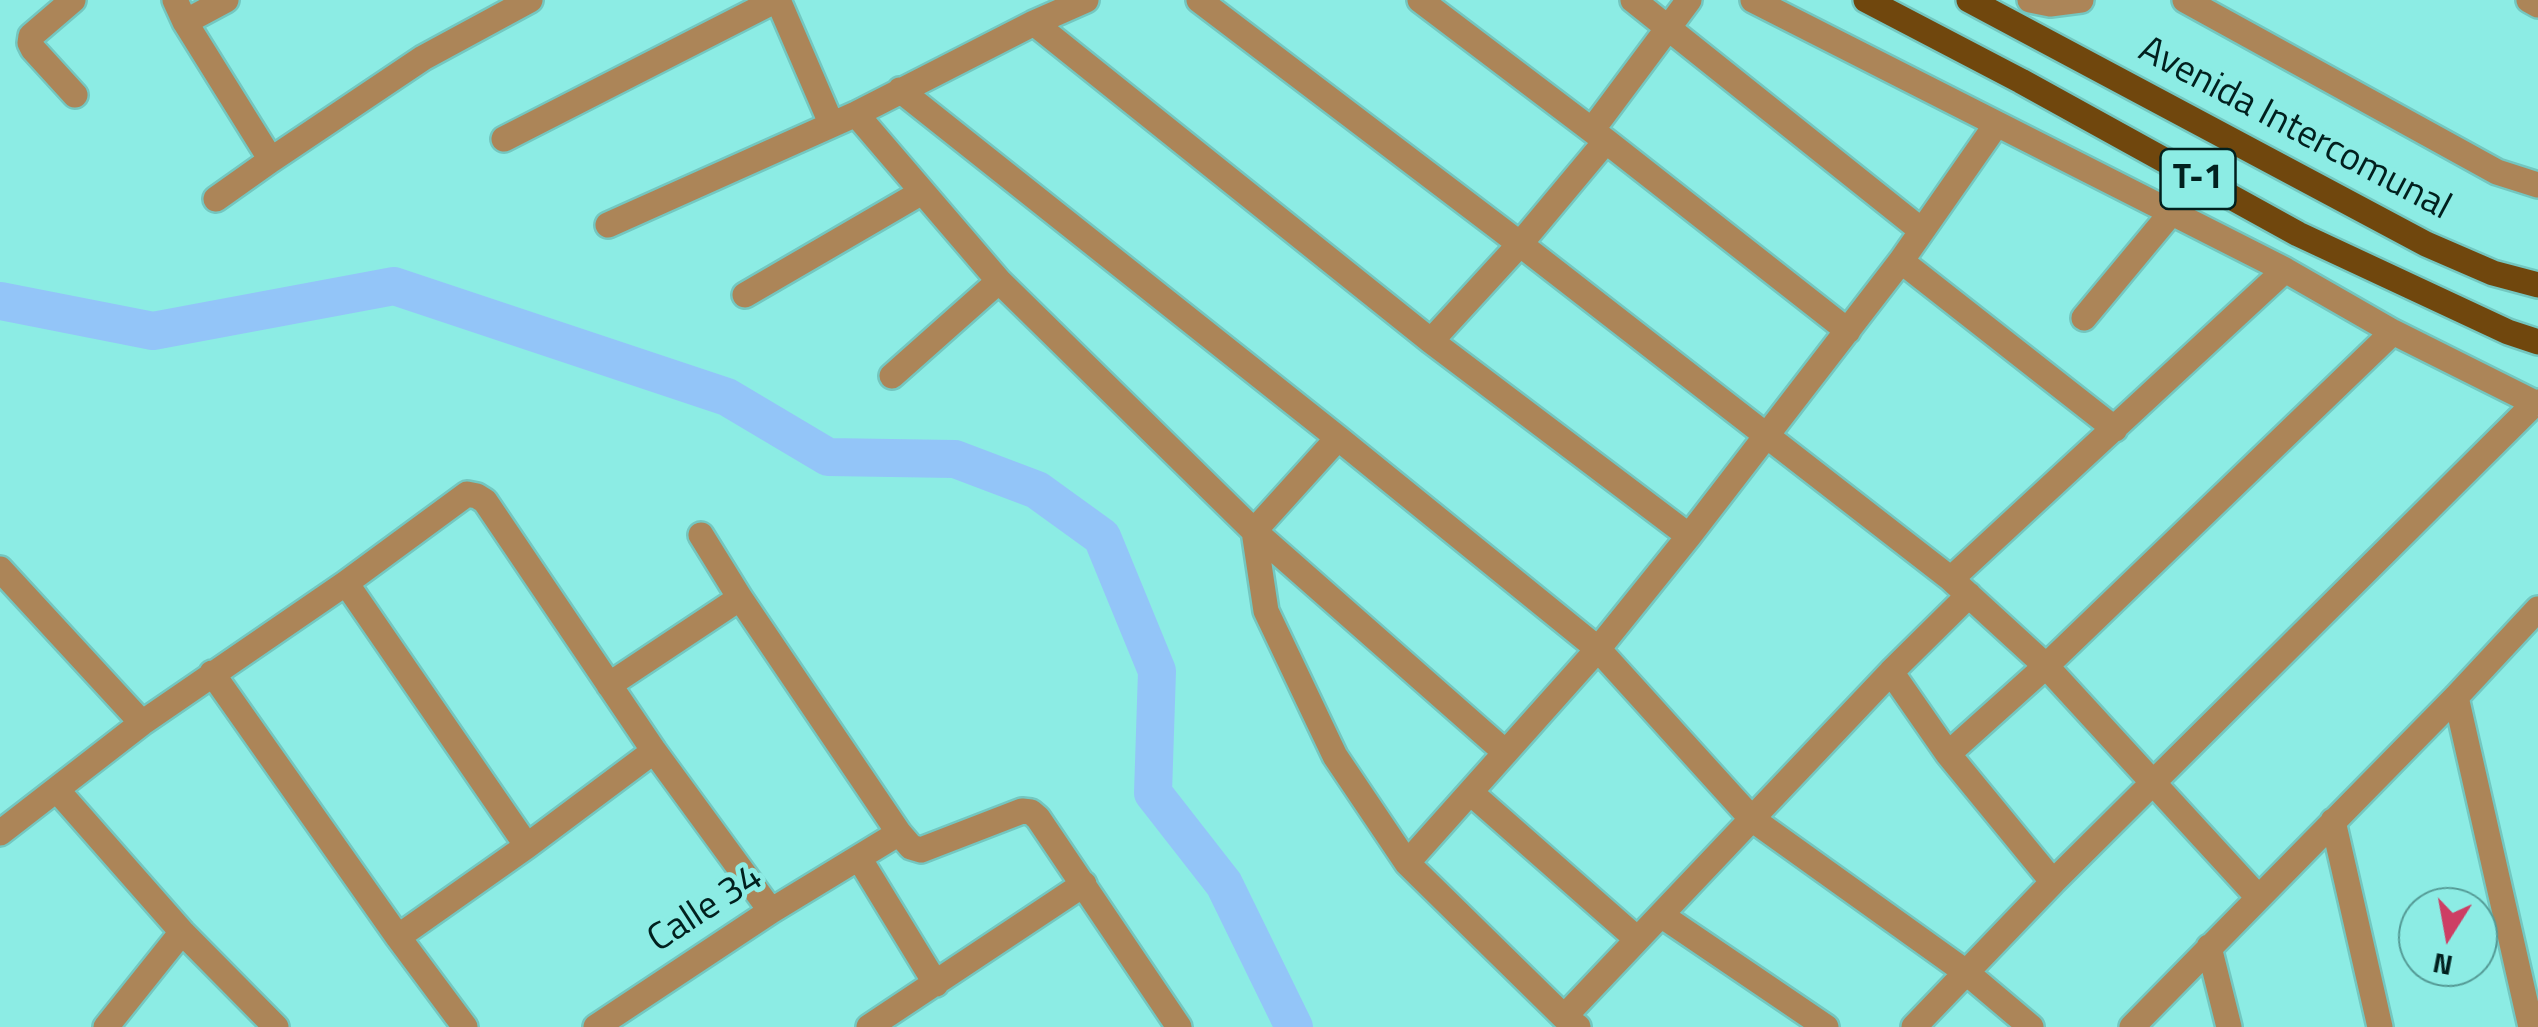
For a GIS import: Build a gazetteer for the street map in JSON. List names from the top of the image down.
{
  "streets": {
    "main road": ["Avenida Intercomunal", "T-1"],
    "street": ["Calle 34"]
  },
  "north": "bottom"
}
